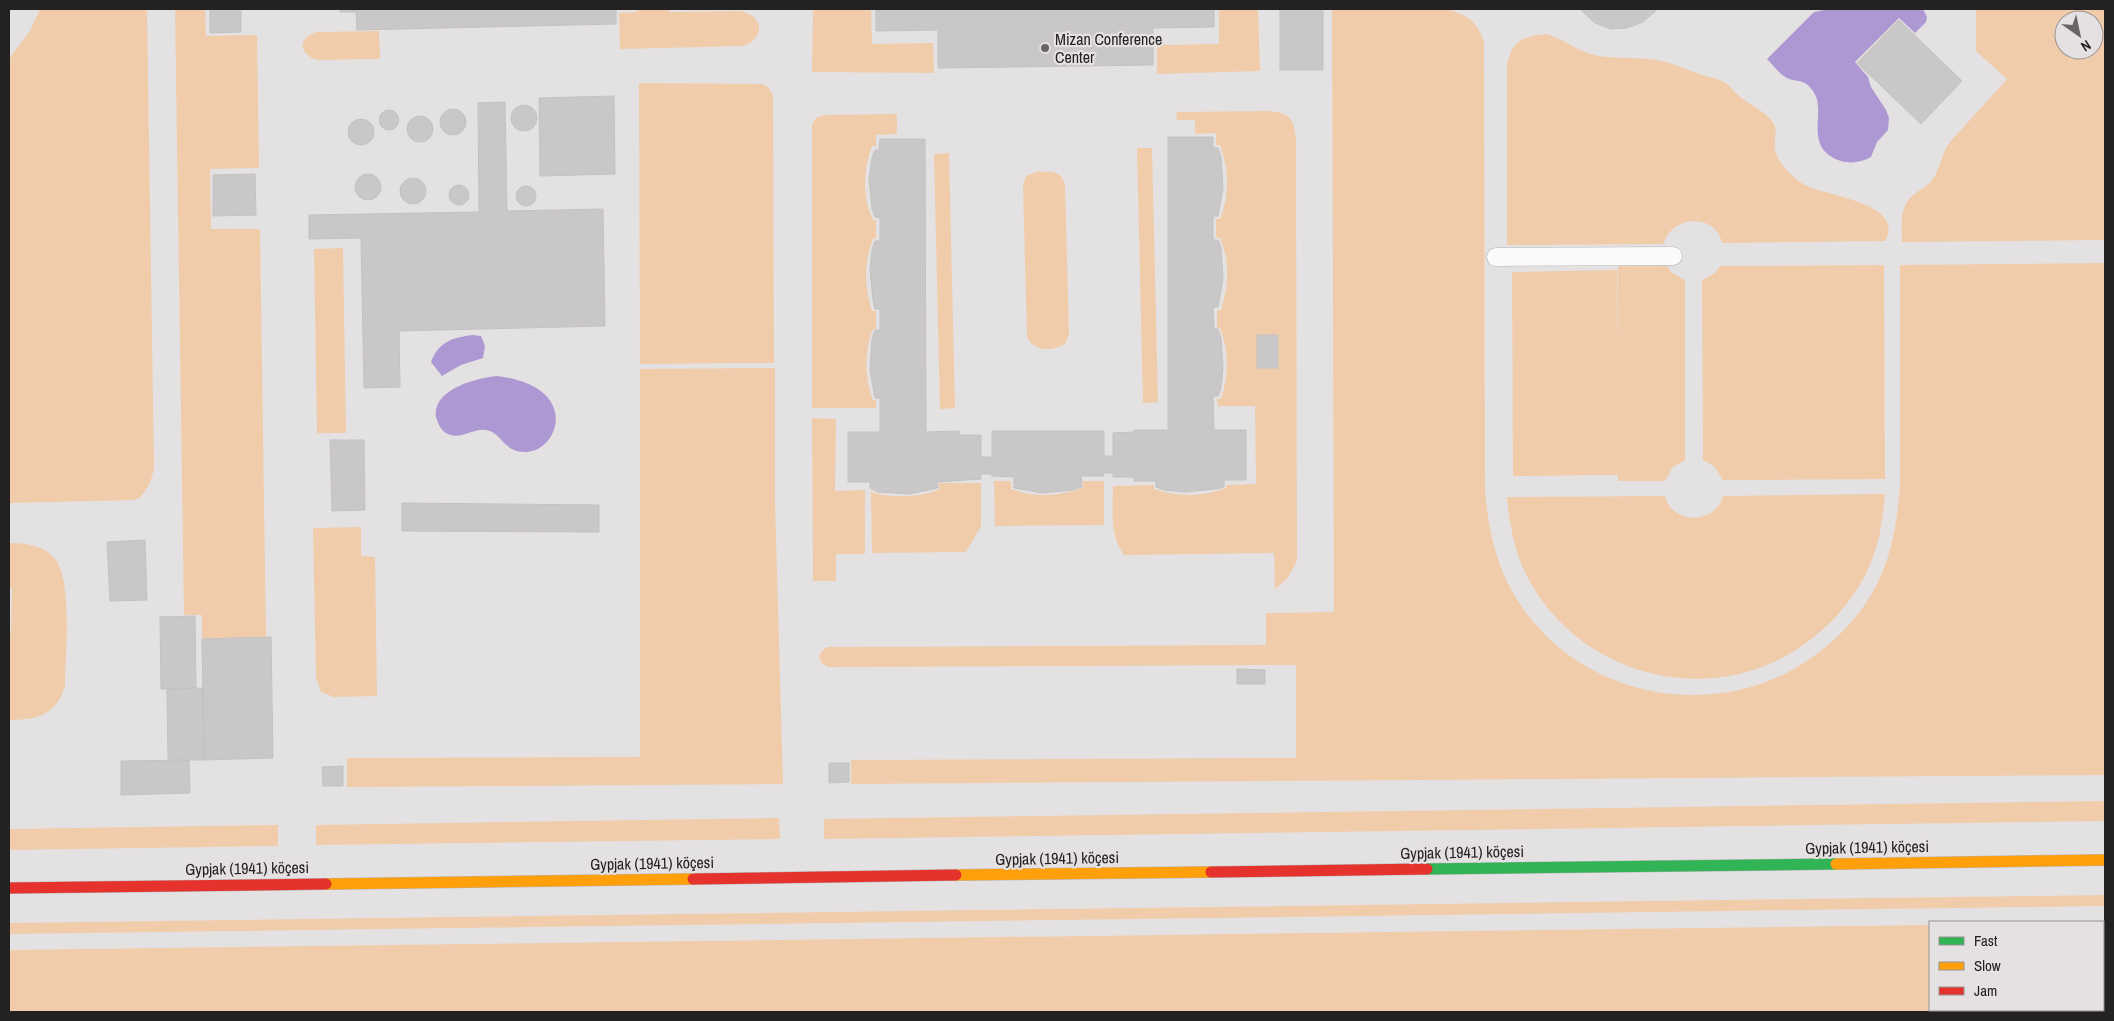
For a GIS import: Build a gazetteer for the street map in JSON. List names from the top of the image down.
{
  "streets": {
    "street": ["Gypjak (1941) köçesi"]
  },
  "places": ["Mizan Conference Center"],
  "legend": ["Fast", "Slow", "Jam"],
  "north": "bottom right"
}
